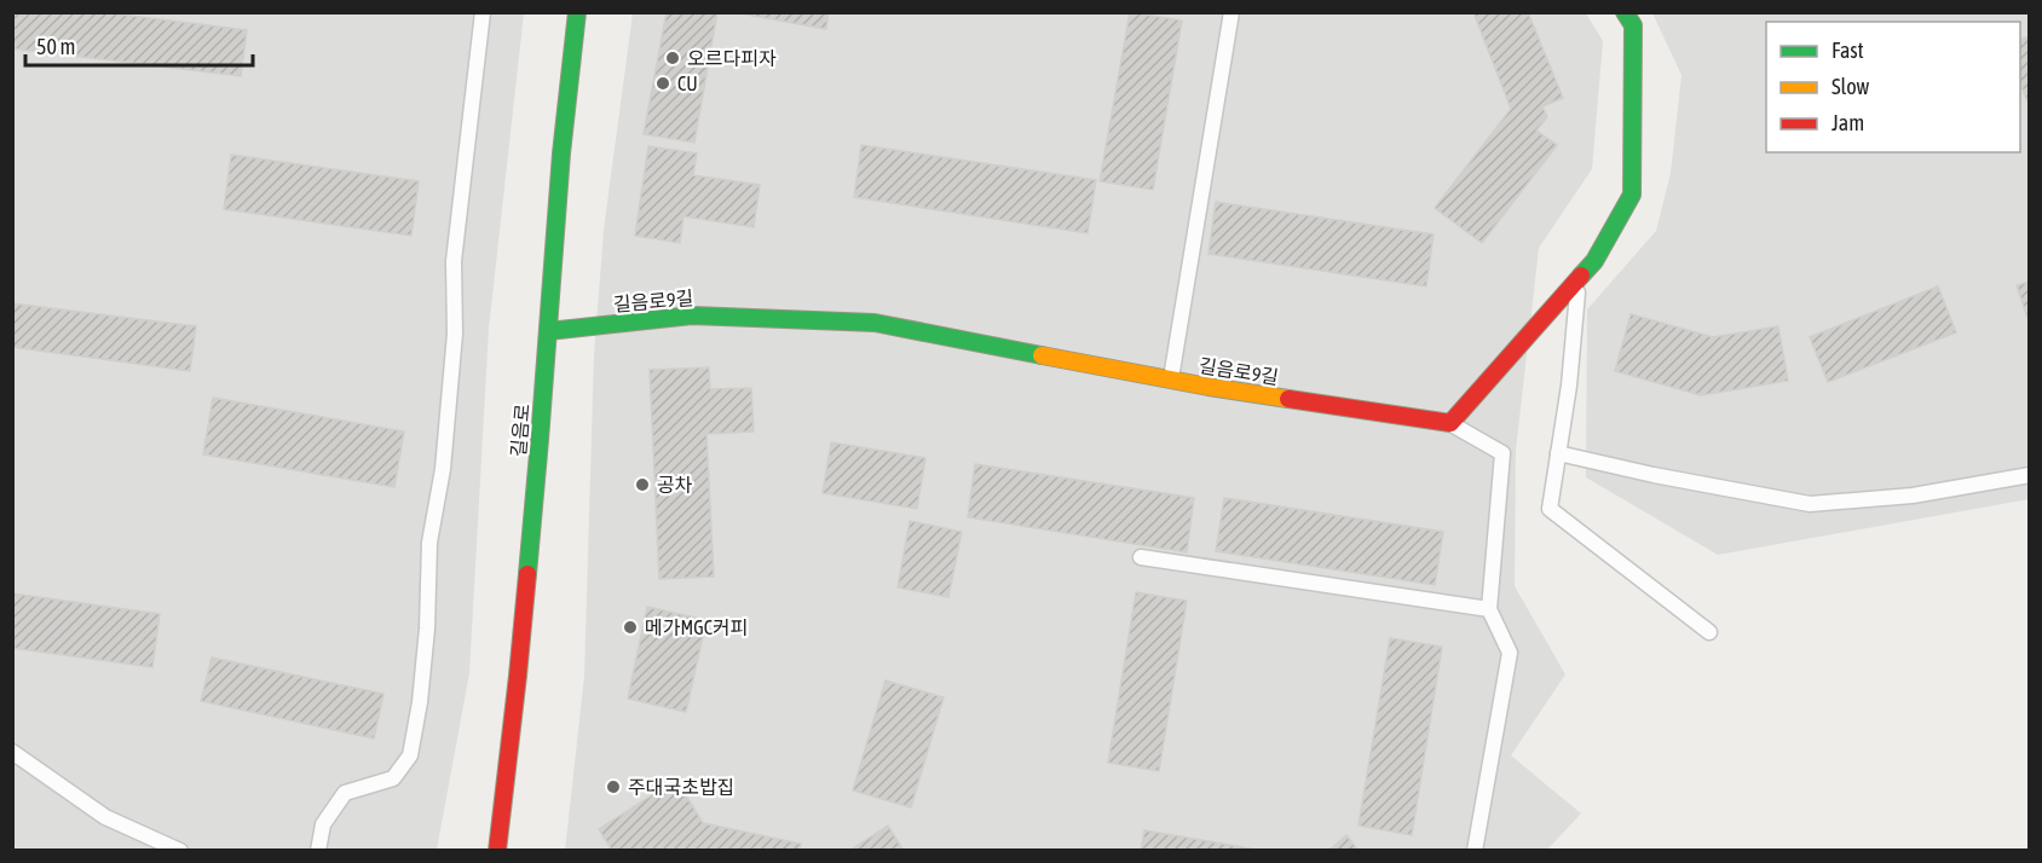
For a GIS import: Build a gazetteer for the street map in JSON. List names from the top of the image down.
{
  "streets": {
    "street": ["길음로9길", "길음로"]
  },
  "crossings": [
    ["길음로9길", "길음로"]
  ],
  "places": [
    "오르다피자",
    "CU",
    "공차",
    "메가MGC커피",
    "주대국초밥집"
  ],
  "legend": ["Fast", "Slow", "Jam"],
  "scale_bar": "50 m"
}
